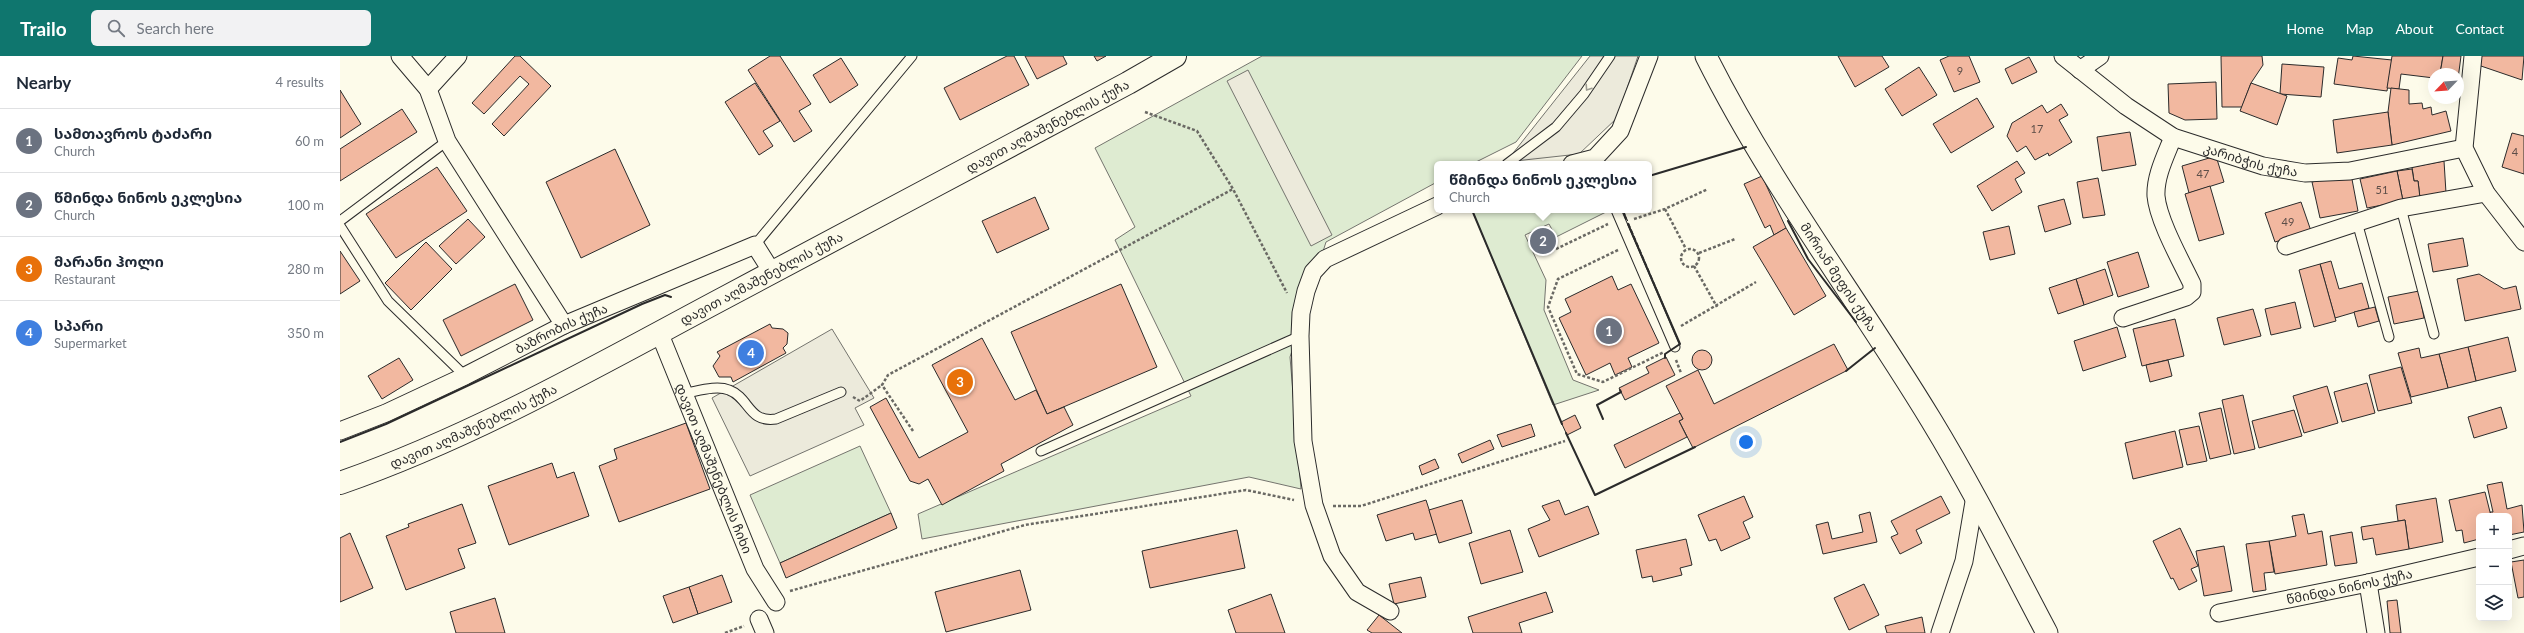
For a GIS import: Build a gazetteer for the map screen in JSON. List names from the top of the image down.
{
  "streets": {
    "main road": ["დავით აღმაშენებლის ქუჩა"],
    "street": [
      "კარიბჭის ქუჩა",
      "მირიან მეფის ქუჩა",
      "ბაზრობის ქუჩა",
      "დავით აღმაშენებლის ჩიხი",
      "წმინდა ნინოს ქუჩა"
    ]
  },
  "crossings": [
    ["დავით აღმაშენებლის ქუჩა", "დავით აღმაშენებლის ჩიხი"]
  ],
  "house_numbers": [
    "9",
    "17",
    "4",
    "47",
    "51",
    "49"
  ],
  "north": "bottom left",
  "page": {
    "header": "Trailo",
    "search": "Search here",
    "nav": [
      "Home",
      "Map",
      "About",
      "Contact"
    ],
    "heading": ["Nearby", "4 results"],
    "list": [
      {
        "mark": "1",
        "name": "სამთავროს ტაძარი",
        "note": "Church",
        "value": "60 m"
      },
      {
        "mark": "2",
        "name": "წმინდა ნინოს ეკლესია",
        "note": "Church",
        "value": "100 m"
      },
      {
        "mark": "3",
        "name": "მარანი ჰოლი",
        "note": "Restaurant",
        "value": "280 m"
      },
      {
        "mark": "4",
        "name": "სპარი",
        "note": "Supermarket",
        "value": "350 m"
      }
    ],
    "popup": ["წმინდა ნინოს ეკლესია", "Church"],
    "pins": [
      "2",
      "1",
      "4",
      "3"
    ],
    "map_buttons": ["+", "−"]
  }
}
